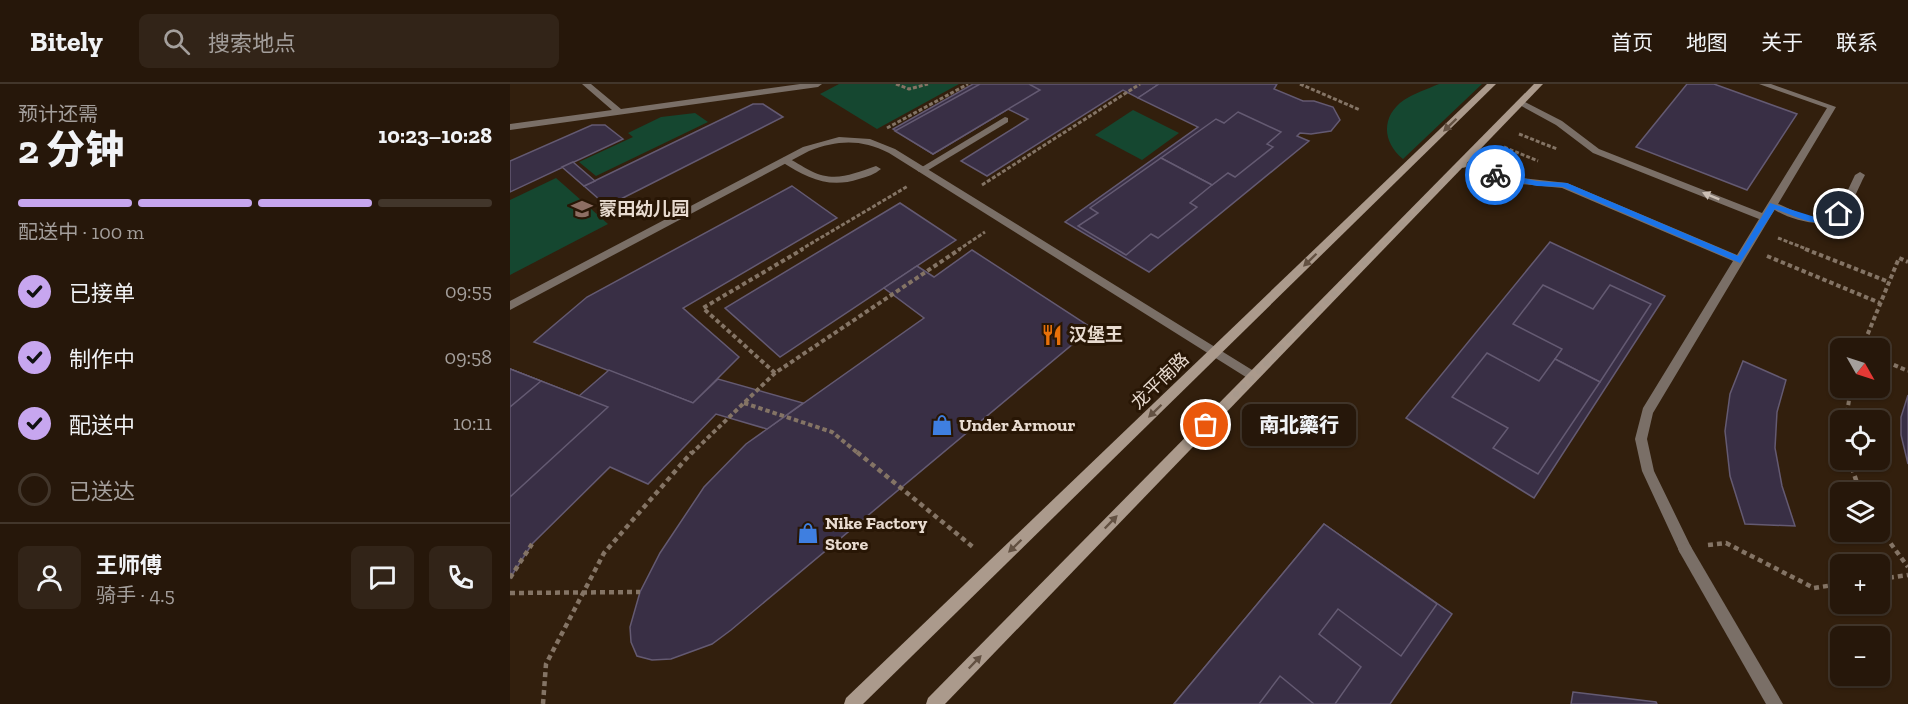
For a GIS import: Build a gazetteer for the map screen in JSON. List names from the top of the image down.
{
  "streets": {
    "main road": ["龙平南路"]
  },
  "places": {
    "school or university": ["蒙田幼儿园"],
    "restaurant": ["汉堡王"],
    "shop": ["Under Armour", "Nike Factory Store"],
    "other": ["南北藥行"]
  },
  "north": "bottom right",
  "page": {
    "header": "Bitely",
    "search": "搜索地点",
    "nav": [
      "首页",
      "地图",
      "关于",
      "联系"
    ],
    "heading": ["2 分钟", "预计还需", "10:23–10:28"],
    "panel": ["王师傅", "骑手 · 4.5"],
    "bar": "配送中 · 100 m",
    "list": [
      ["已接单", "09:55"],
      ["制作中", "09:58"],
      ["配送中", "10:11"],
      "已送达"
    ],
    "map_buttons": ["+", "−"],
    "bubble": "南北藥行"
  }
}
